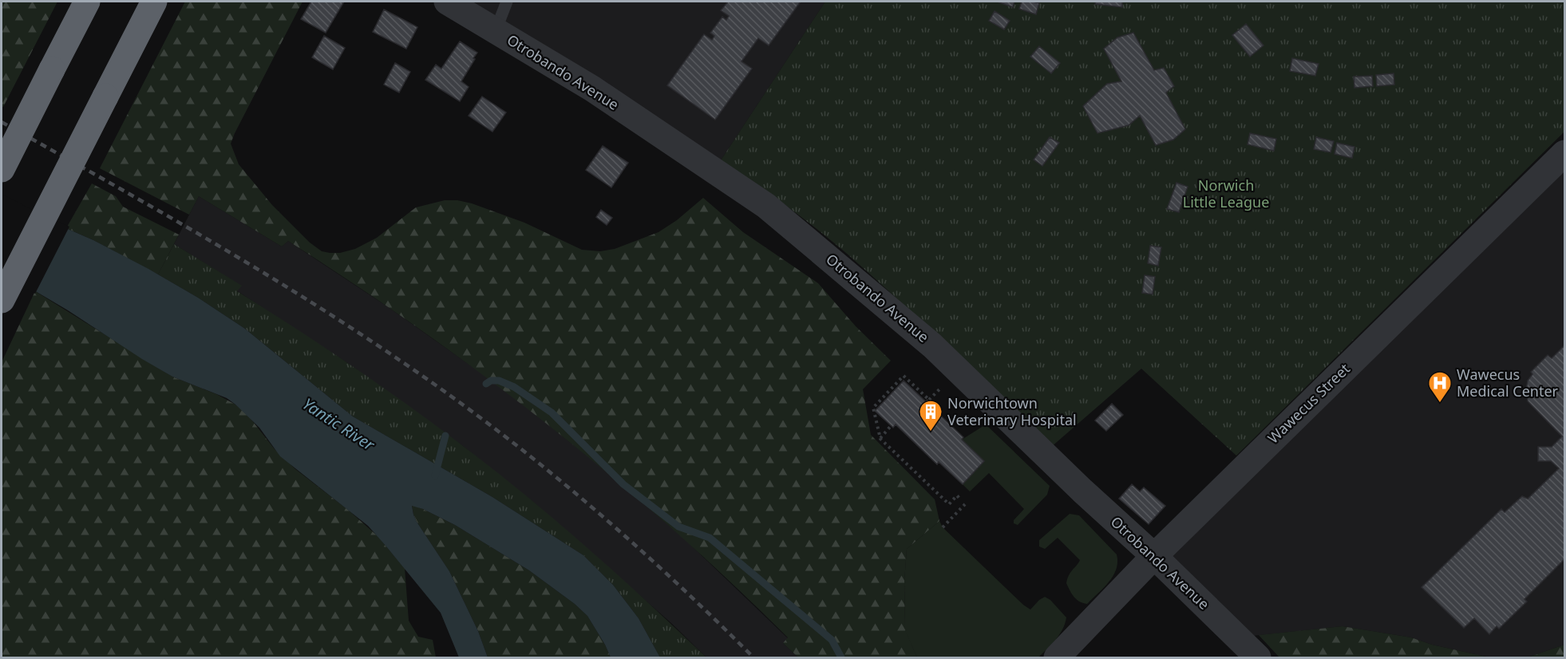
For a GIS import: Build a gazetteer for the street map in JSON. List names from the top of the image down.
{
  "streets": {
    "street": ["Otrobando Avenue", "Wawecus Street"]
  },
  "crossings": [
    ["Otrobando Avenue", "Wawecus Street"]
  ],
  "water": ["Yantic River"],
  "parks": ["Norwich Little League"],
  "places": {
    "hospital": ["Wawecus Medical Center"],
    "building": ["Norwichtown Veterinary Hospital"]
  }
}
